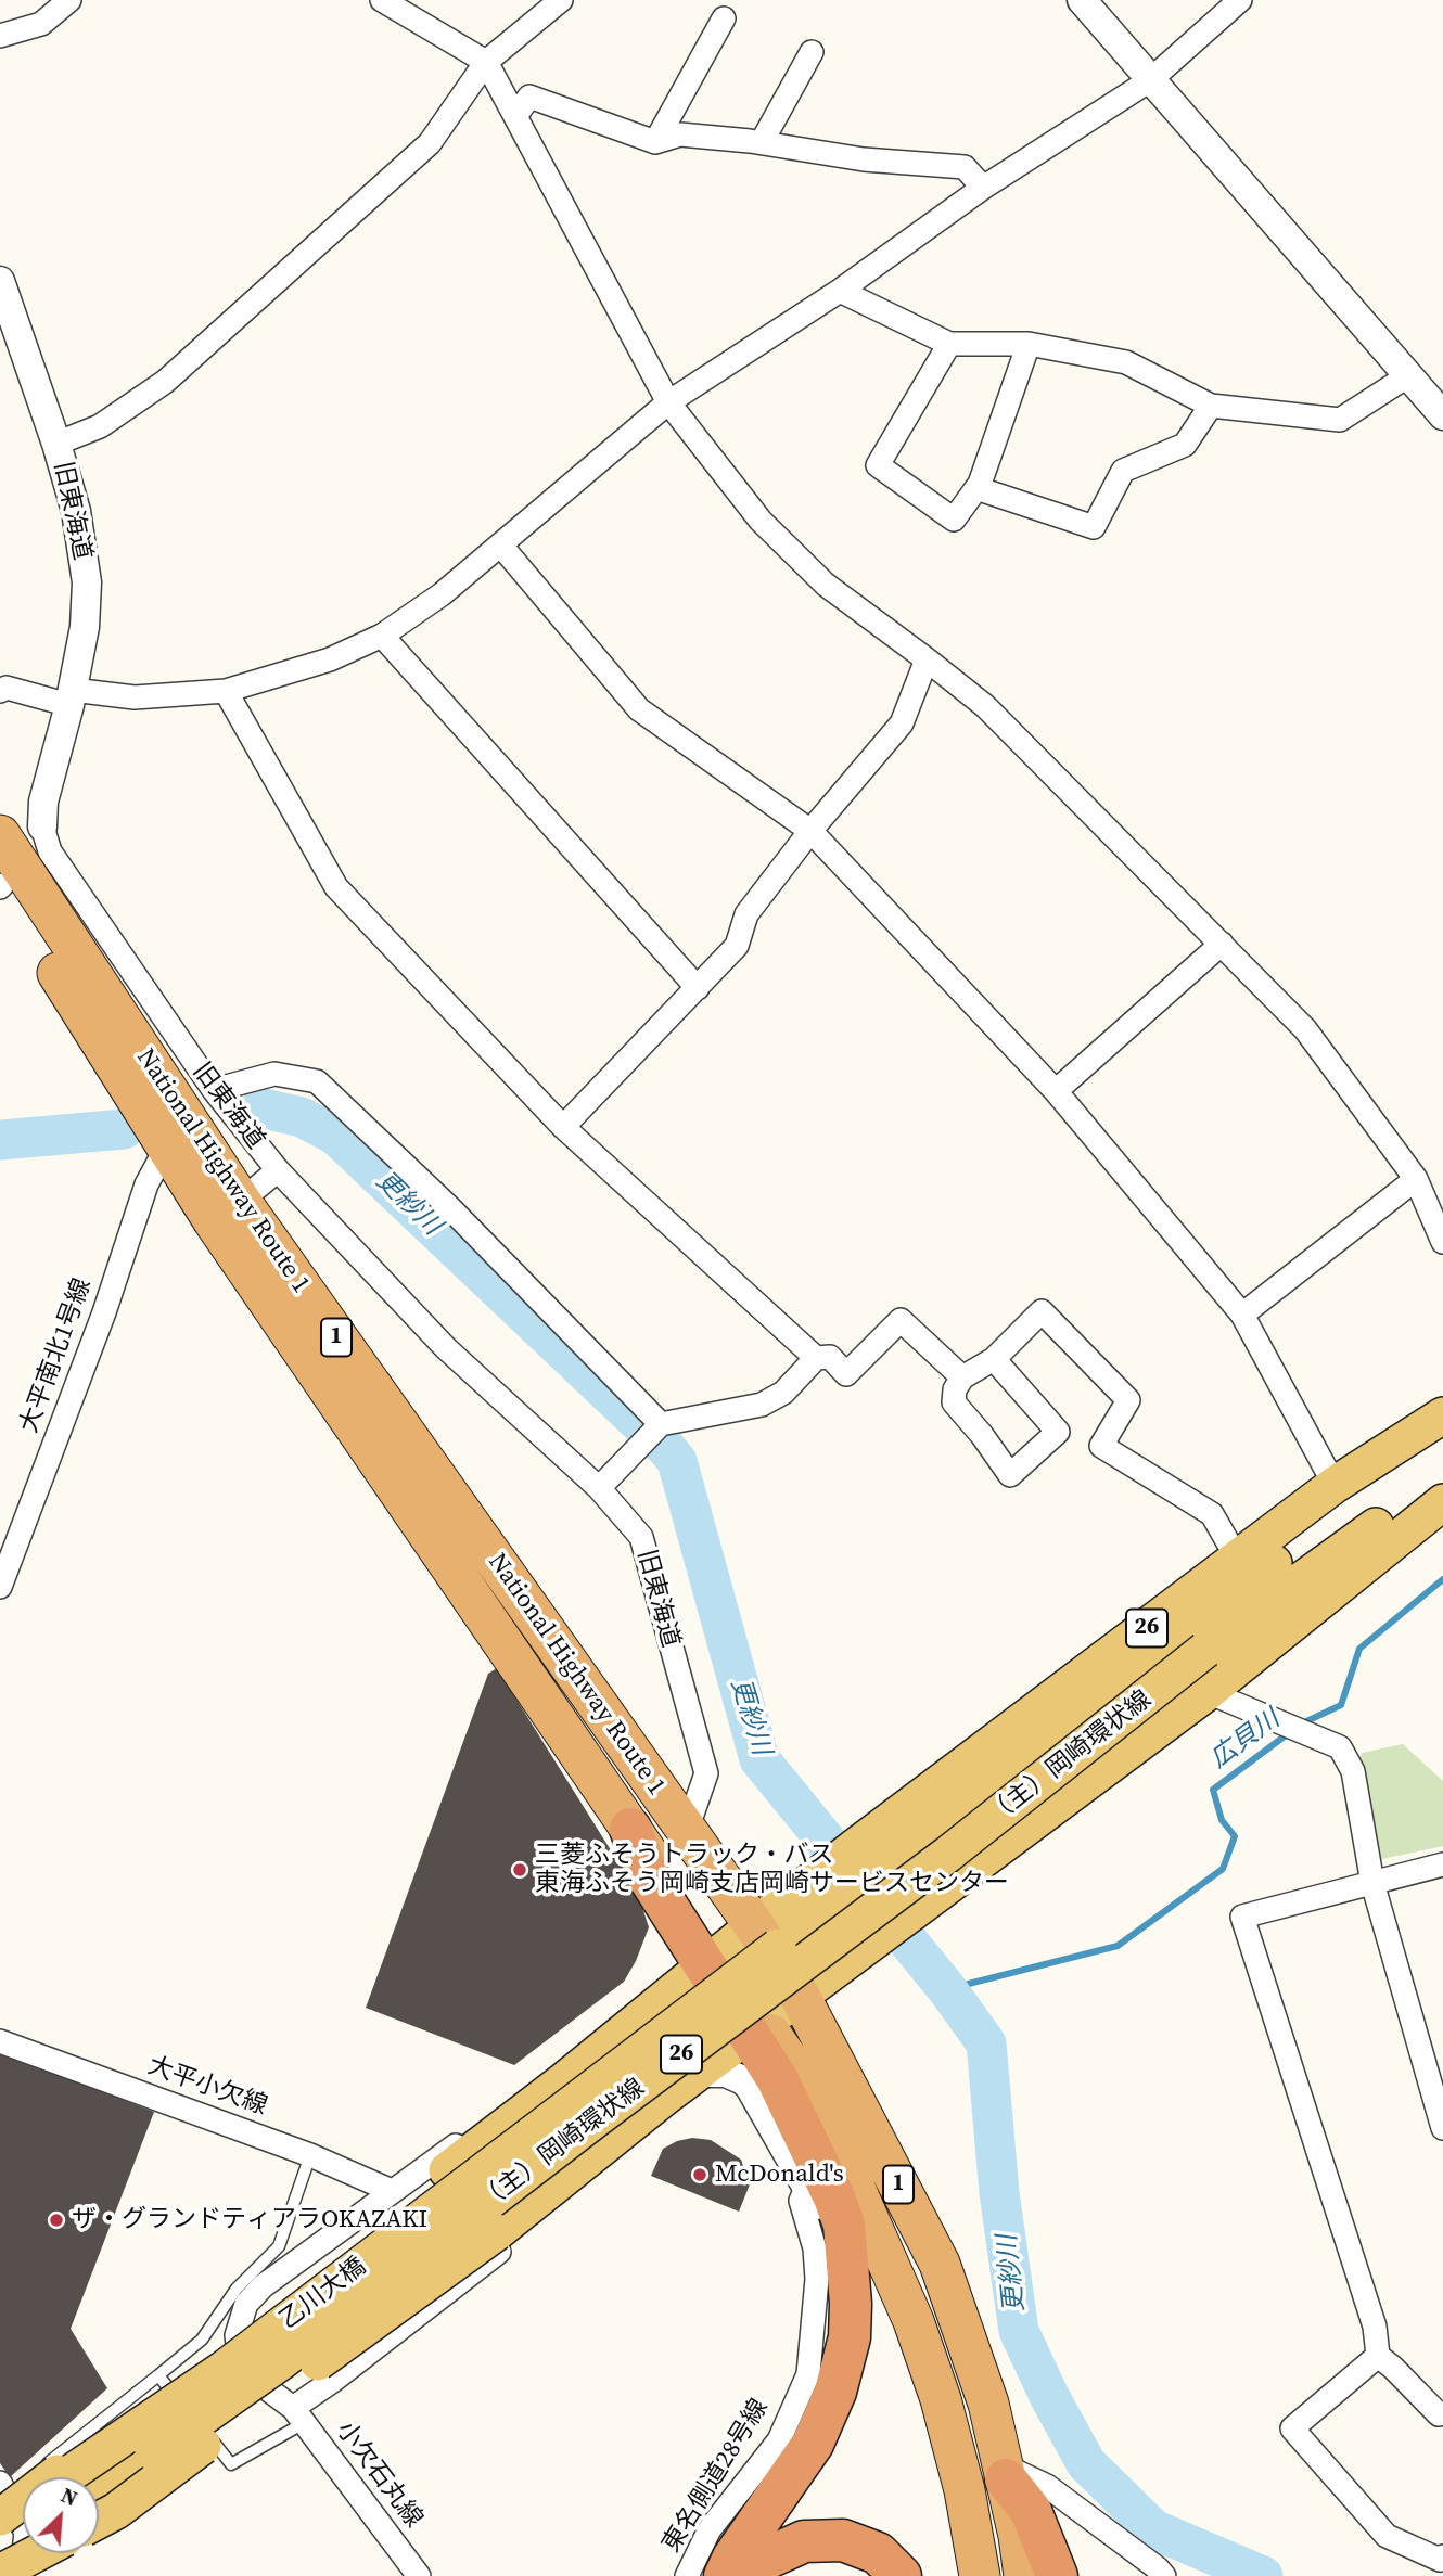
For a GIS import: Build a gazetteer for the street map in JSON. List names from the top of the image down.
{
  "streets": {
    "highway": ["National Highway Route 1", "1"],
    "main road": ["26", "（主）岡崎環状線", "乙川大橋"],
    "street": [
      "旧東海道",
      "大平南北1号線",
      "大平小欠線",
      "小欠石丸線",
      "東名側道28号線"
    ]
  },
  "crossings": [
    ["旧東海道", "National Highway Route 1"],
    ["National Highway Route 1", "大平南北1号線"],
    ["National Highway Route 1", "26"],
    ["National Highway Route 1", "（主）岡崎環状線"],
    ["National Highway Route 1", "乙川大橋"],
    ["1", "26"],
    ["26", "（主）岡崎環状線"],
    ["26", "乙川大橋"],
    ["26", "小欠石丸線"],
    ["（主）岡崎環状線", "乙川大橋"],
    ["大平小欠線", "小欠石丸線"]
  ],
  "water": ["更紗川", "広貝川"],
  "places": ["三菱ふそうトラック・バス 東海ふそう岡崎支店岡崎サービスセンター", "McDonald's", "ザ・グランドティアラOKAZAKI"],
  "north": "top right"
}
